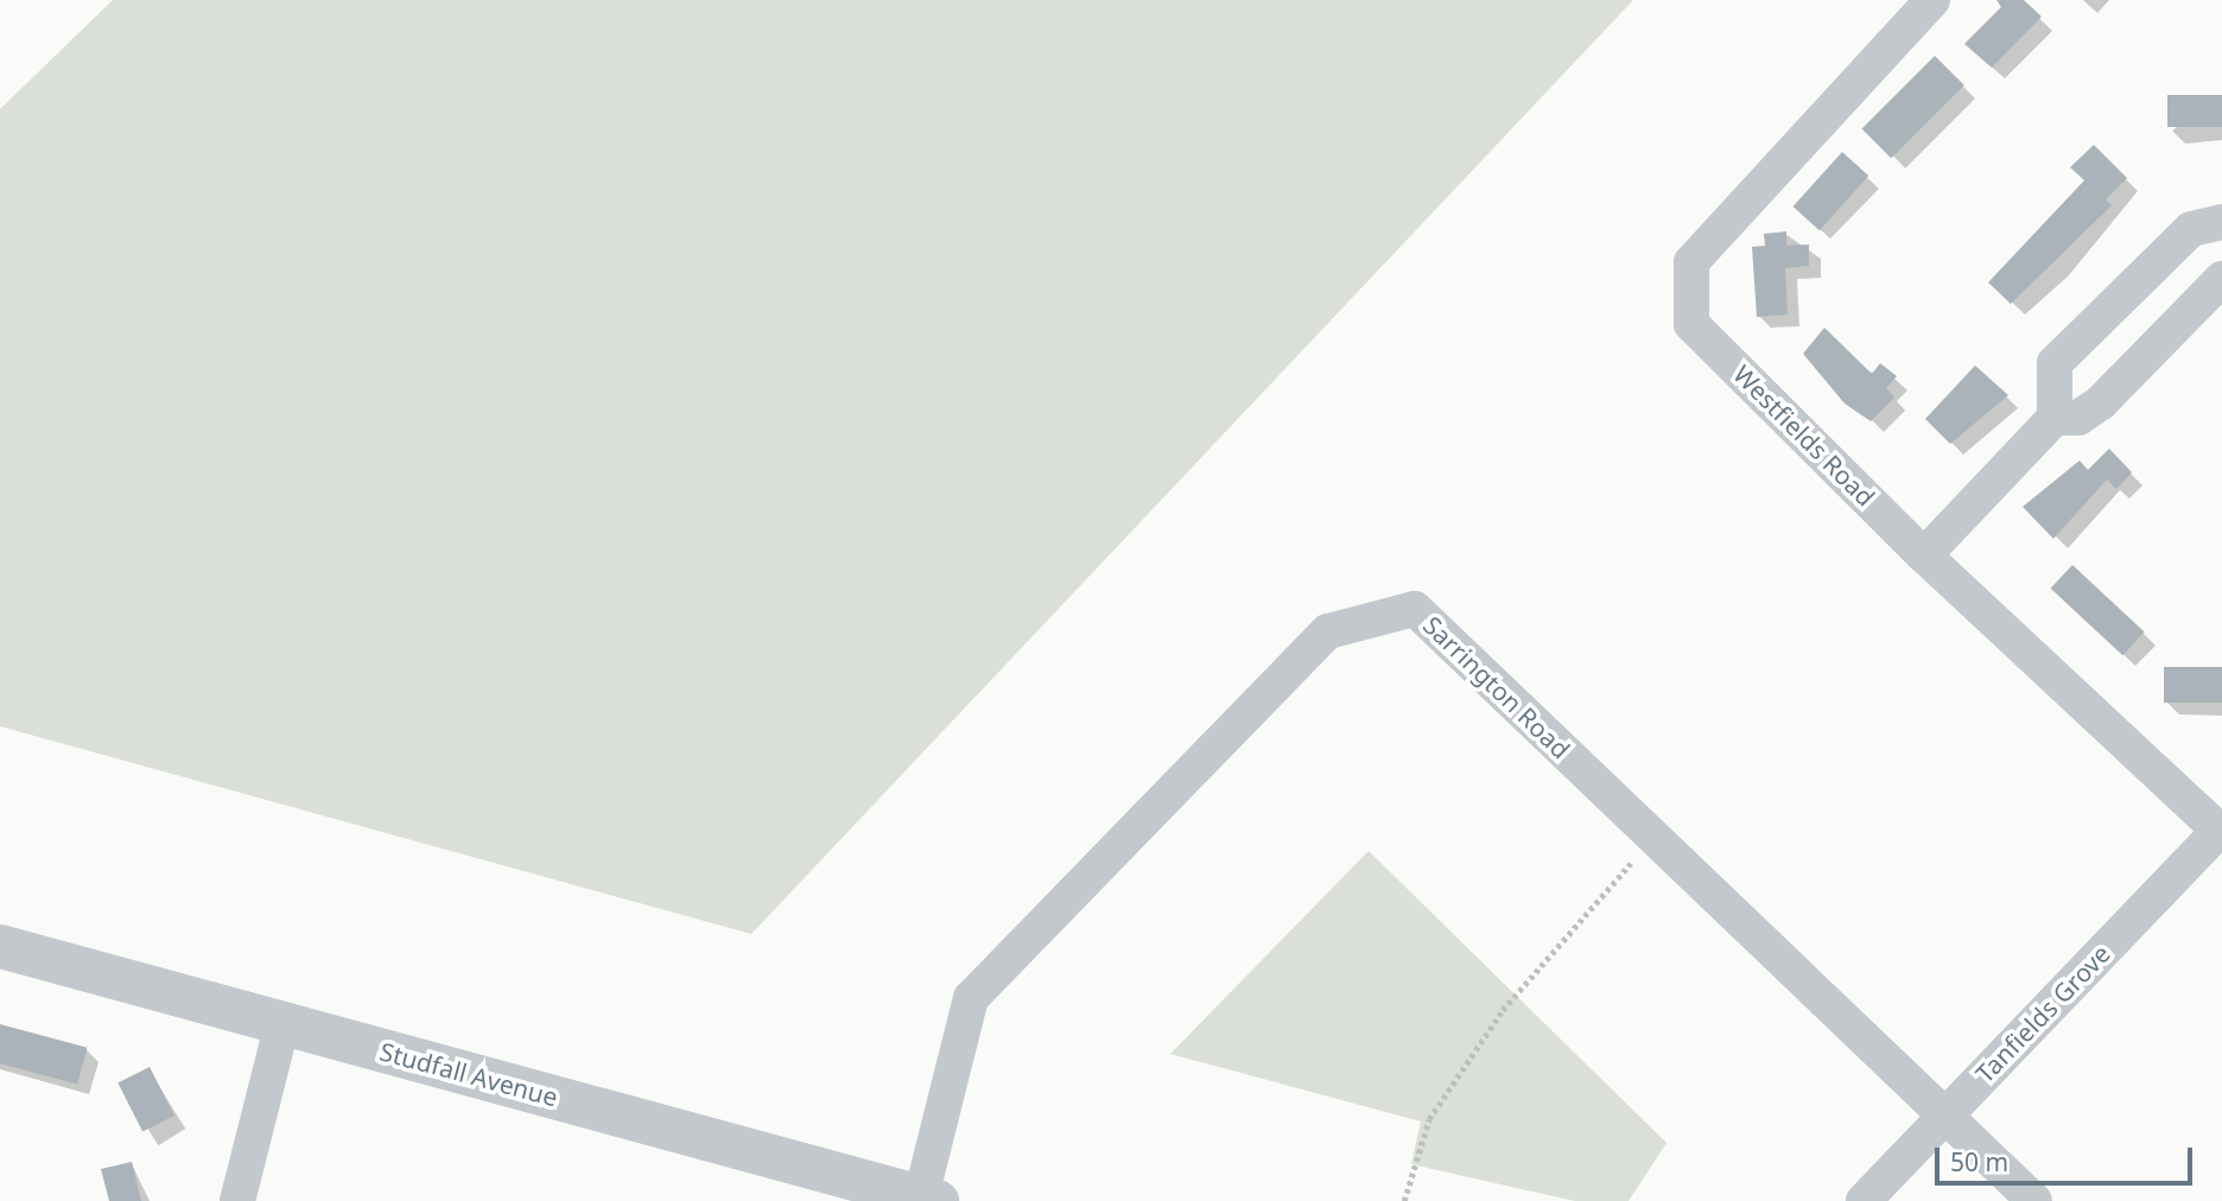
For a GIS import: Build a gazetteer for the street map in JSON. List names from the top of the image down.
{
  "streets": {
    "street": [
      "Westfields Road",
      "Sarrington Road",
      "Tanfields Grove",
      "Studfall Avenue"
    ]
  },
  "crossings": [
    ["Westfields Road", "Tanfields Grove"],
    ["Sarrington Road", "Tanfields Grove"],
    ["Sarrington Road", "Studfall Avenue"]
  ],
  "scale_bar": "50 m"
}
